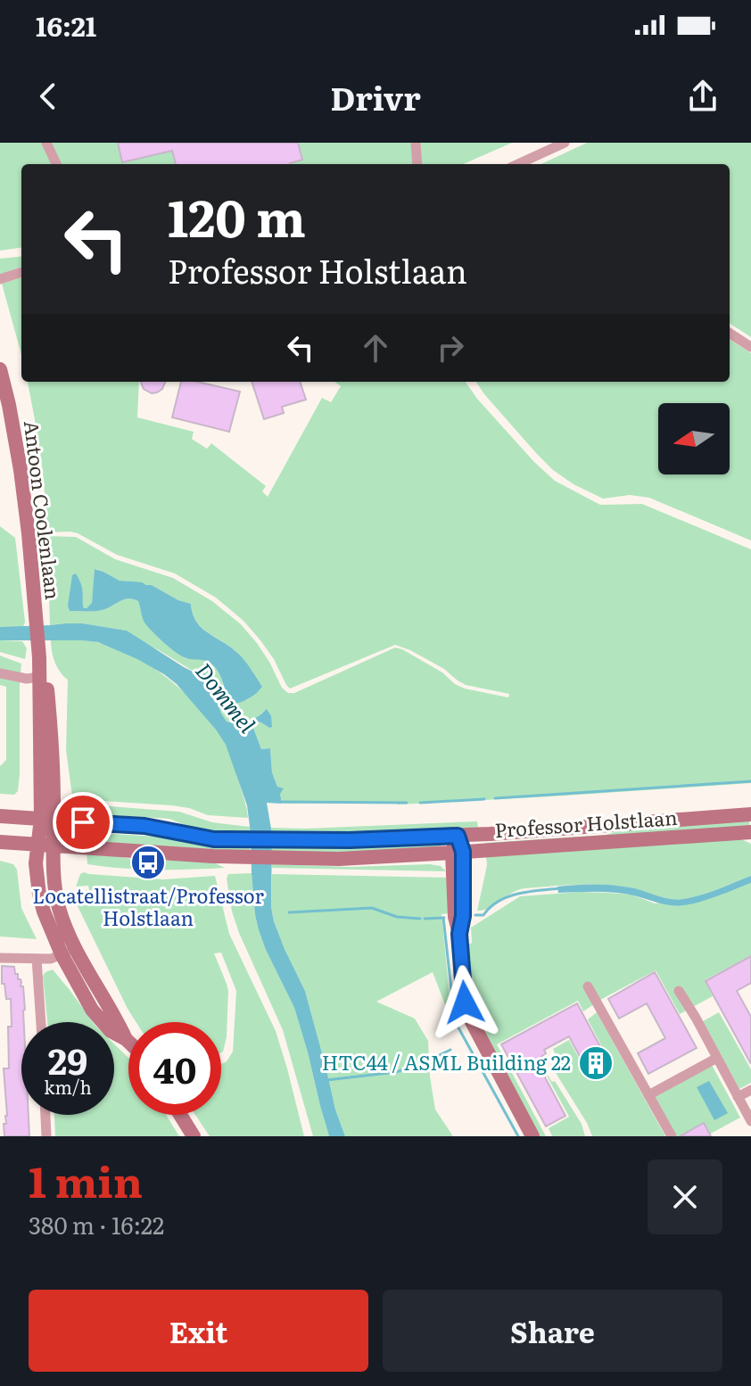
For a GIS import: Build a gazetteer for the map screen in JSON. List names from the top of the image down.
{
  "streets": {
    "main road": ["Antoon Coolenlaan", "Professor Holstlaan"]
  },
  "crossings": [
    ["Antoon Coolenlaan", "Professor Holstlaan"]
  ],
  "water": ["Dommel"],
  "places": {
    "bus stop": ["Locatellistraat/Professor Holstlaan"],
    "building": ["HTC44 / ASML Building 22"]
  },
  "north": "left",
  "page": {
    "status": "16:21",
    "header": "Drivr",
    "turn": ["120 m", "Professor Holstlaan"],
    "speed": "29 km/h",
    "limit": "40",
    "heading": ["1 min", "380 m · 16:22"],
    "buttons": ["Exit", "Share"]
  }
}
